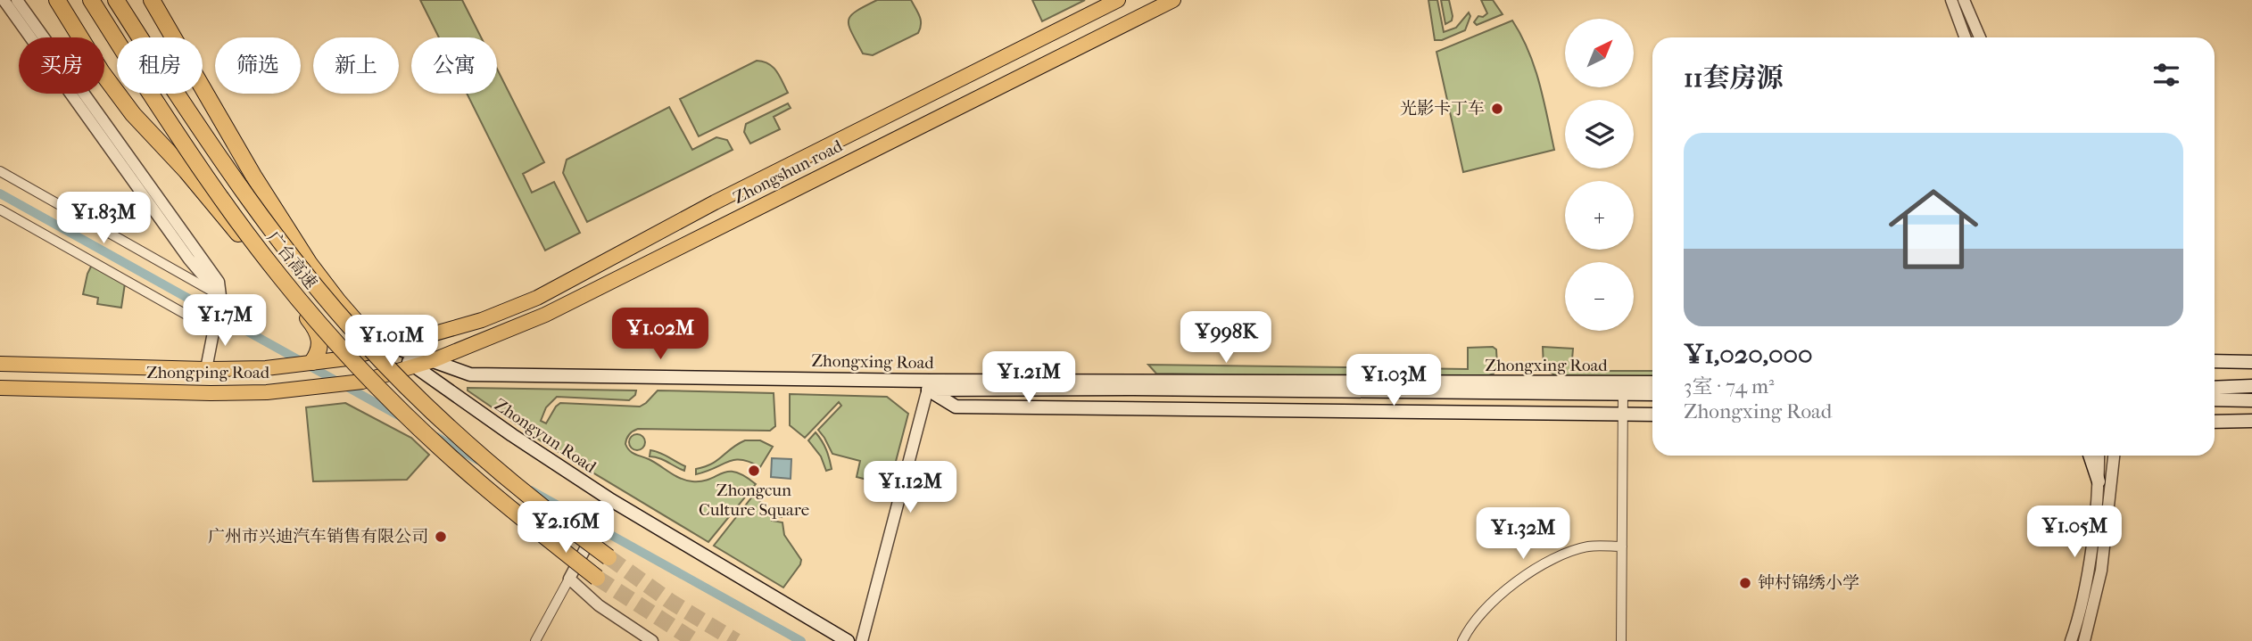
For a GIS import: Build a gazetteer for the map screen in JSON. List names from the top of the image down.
{
  "streets": {
    "highway": ["Zhongshun road", "广台高速", "Zhongping Road"],
    "main road": ["Zhongxing Road", "Zhongyun Road"]
  },
  "crossings": [
    ["Zhongshun road", "Zhongxing Road"],
    ["Zhongshun road", "Zhongping Road"],
    ["Zhongshun road", "Zhongyun Road"],
    ["Zhongxing Road", "Zhongping Road"],
    ["Zhongxing Road", "Zhongyun Road"],
    ["Zhongping Road", "Zhongyun Road"]
  ],
  "places": [
    "光影卡丁车",
    "Zhongcun Culture Square",
    "广州市兴迪汽车销售有限公司",
    "钟村锦绣小学"
  ],
  "north": "top right",
  "page": {
    "map_buttons": ["+", "−"],
    "chip": [
      "买房",
      "租房",
      "筛选",
      "新上",
      "公寓"
    ],
    "heading": "11套房源",
    "list": [
      {
        "name": "¥1,020,000",
        "note": "3室 · 74 m² · Zhongxing Road"
      }
    ],
    "price": [
      "¥1.83M",
      "¥1.7M",
      "¥1.02M",
      "¥998K",
      "¥1.01M",
      "¥1.21M",
      "¥1.03M",
      "¥1.12M",
      "¥2.16M",
      "¥1.05M",
      "¥1.32M"
    ]
  }
}
